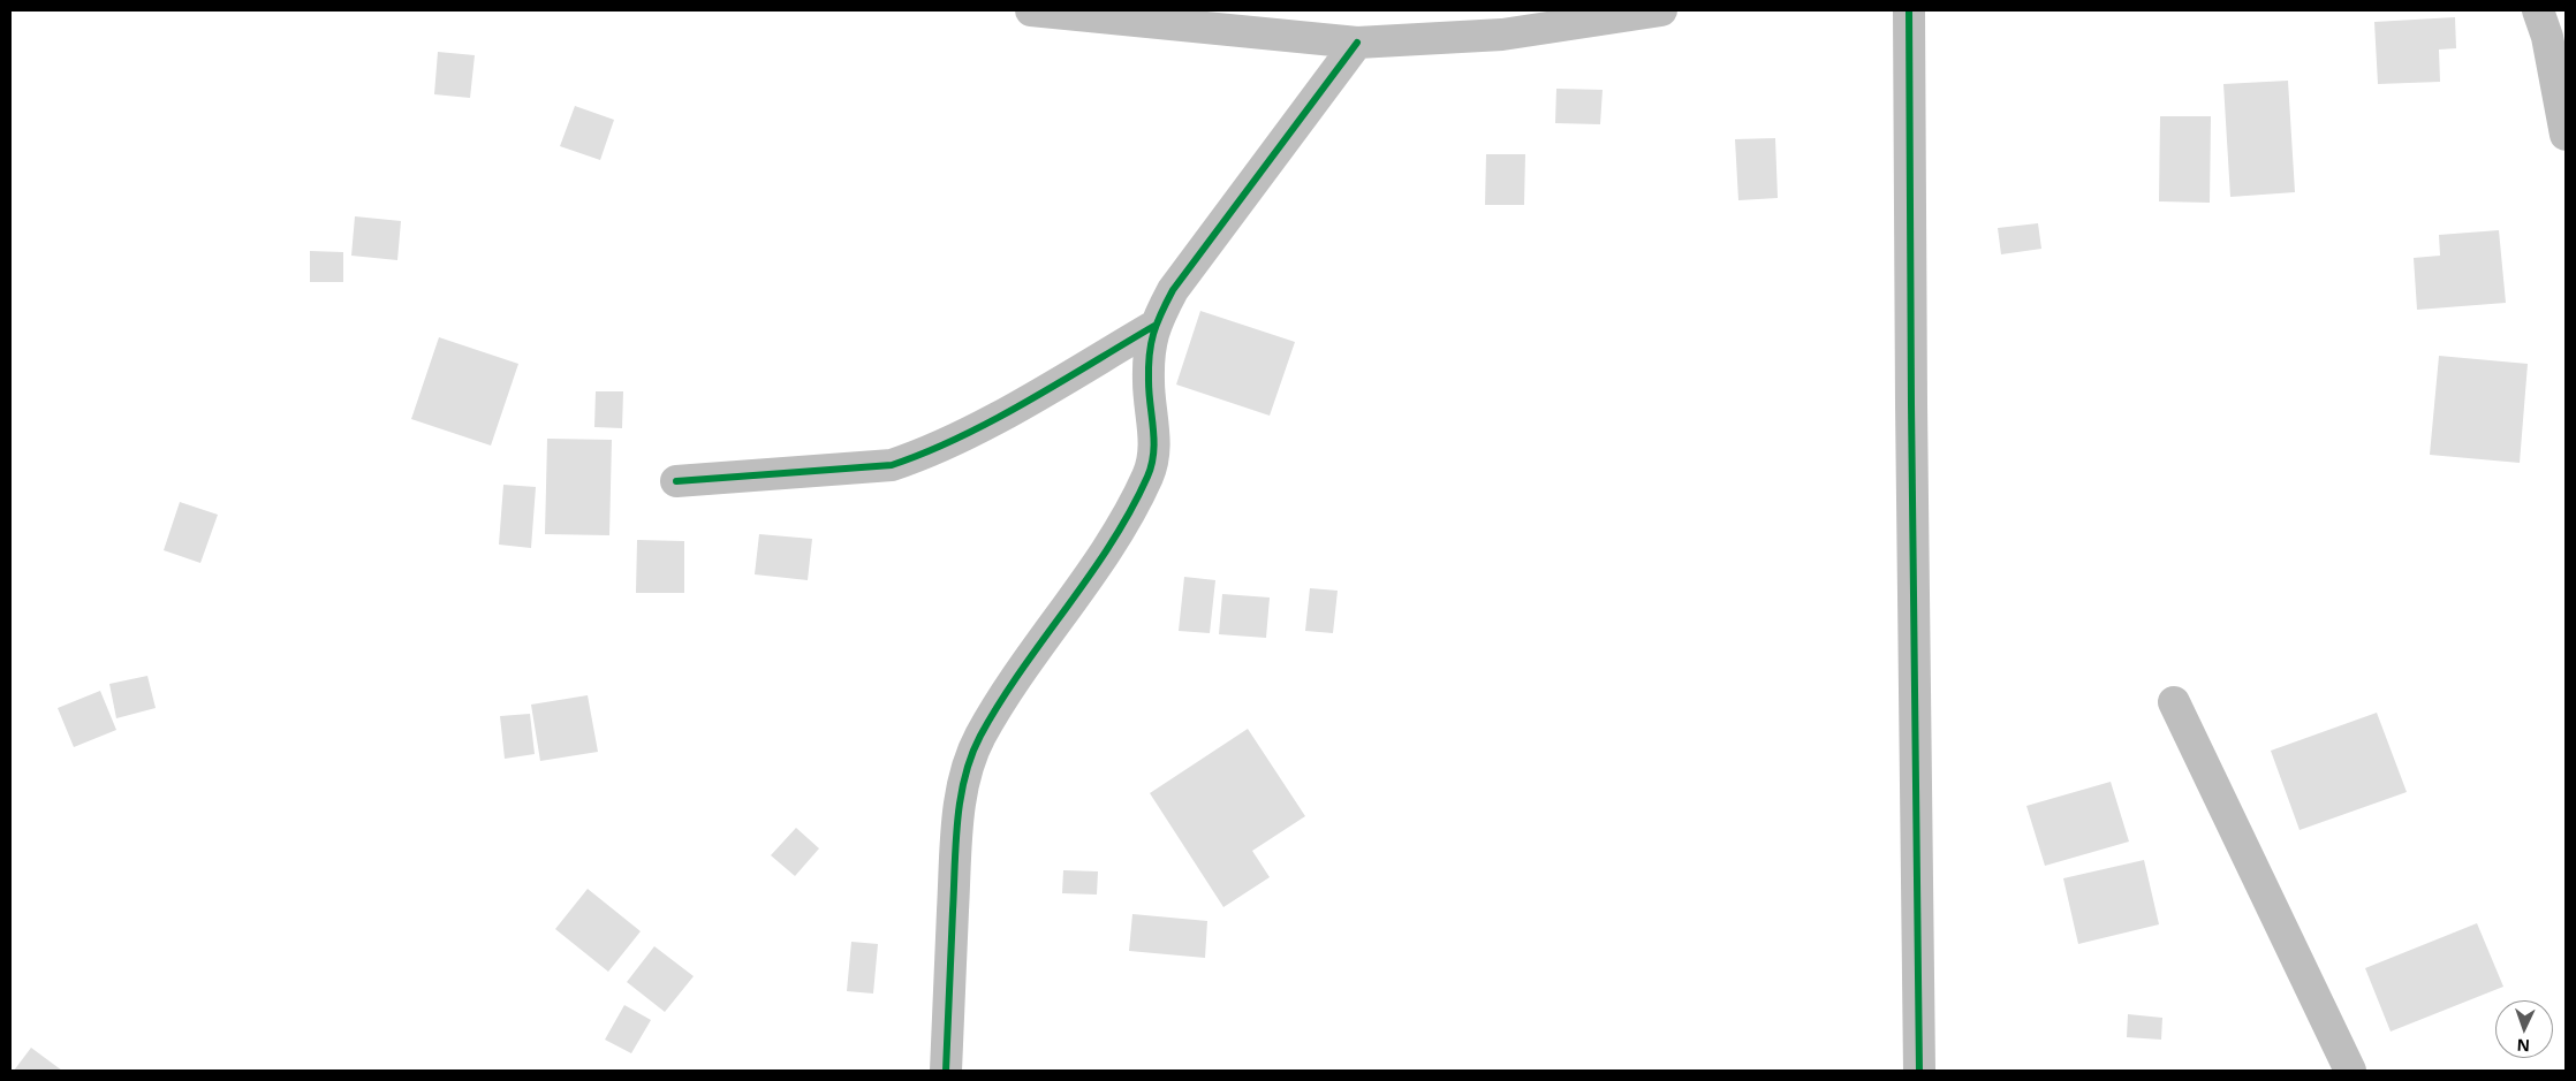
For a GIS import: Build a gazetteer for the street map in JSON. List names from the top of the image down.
{
  "north": "bottom"
}
